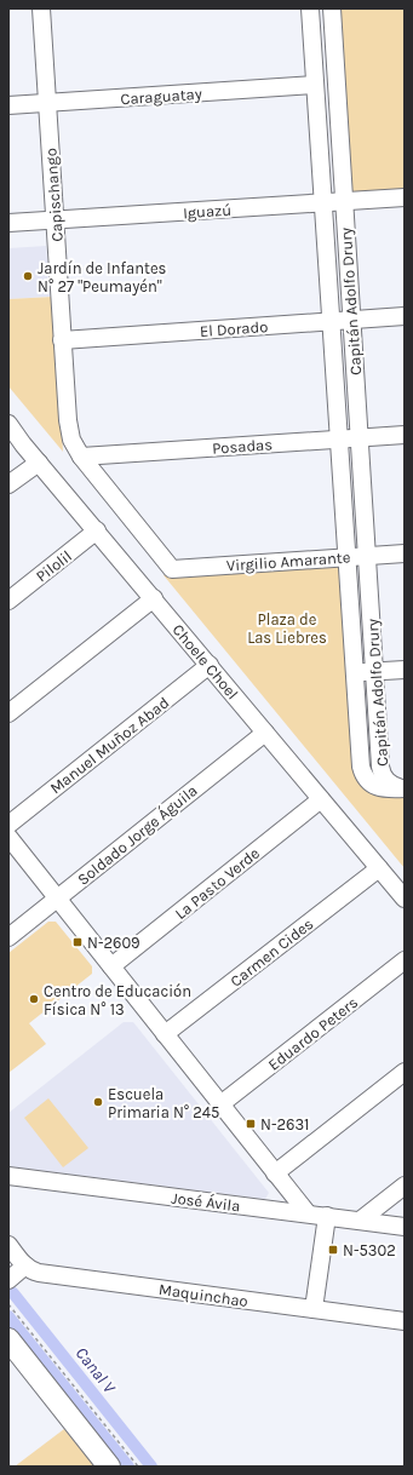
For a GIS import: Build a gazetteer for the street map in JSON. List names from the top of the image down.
{
  "streets": {
    "street": [
      "Caraguatay",
      "Capischango",
      "Iguazú",
      "Capitán Adolfo Drury",
      "El Dorado",
      "Posadas",
      "Virgilio Amarante",
      "Pilolil",
      "Choele Choel",
      "Manuel Muñoz Abad",
      "Soldado Jorge Águila",
      "La Pasto Verde",
      "Carmen Cides",
      "Eduardo Peters",
      "José Ávila",
      "Maquinchao"
    ]
  },
  "crossings": [
    ["Caraguatay", "Capischango"],
    ["Caraguatay", "Capitán Adolfo Drury"],
    ["Capischango", "Iguazú"],
    ["Capischango", "El Dorado"],
    ["Capischango", "Posadas"],
    ["Capischango", "Virgilio Amarante"],
    ["Iguazú", "Capitán Adolfo Drury"],
    ["Capitán Adolfo Drury", "El Dorado"],
    ["Capitán Adolfo Drury", "Posadas"],
    ["Capitán Adolfo Drury", "Virgilio Amarante"],
    ["Posadas", "Virgilio Amarante"],
    ["Pilolil", "Choele Choel"],
    ["Choele Choel", "Manuel Muñoz Abad"],
    ["Choele Choel", "Soldado Jorge Águila"],
    ["Choele Choel", "La Pasto Verde"],
    ["Choele Choel", "Carmen Cides"]
  ],
  "water": ["Canal V"],
  "parks": ["Plaza de Las Liebres"],
  "places": {
    "other": ["Jardín de Infantes N° 27 \"Peumayén\"", "Centro de Educación Física N° 13", "Escuela Primaria N° 245"],
    "transit": ["N-2609", "N-2631", "N-5302"]
  }
}
